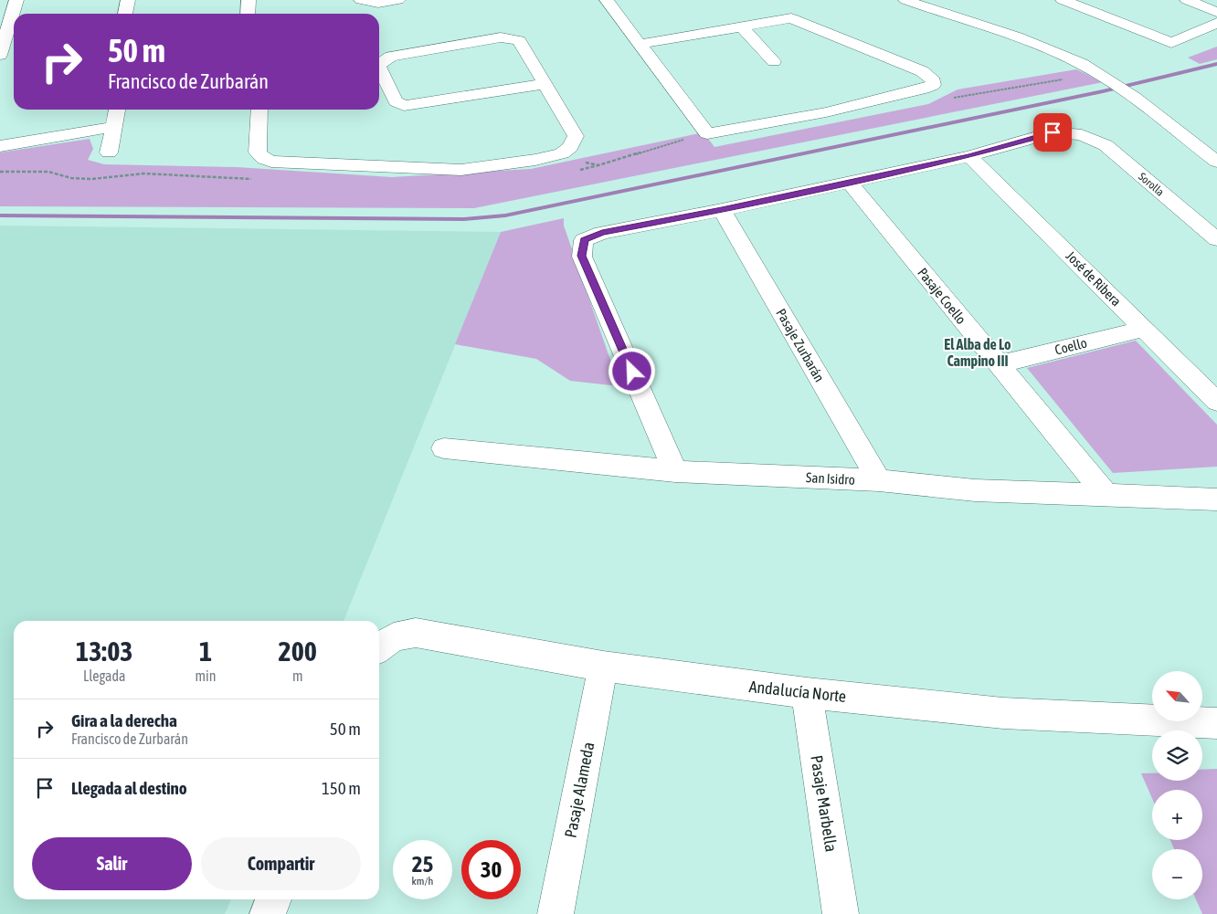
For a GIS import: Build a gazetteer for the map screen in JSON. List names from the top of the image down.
{
  "streets": {
    "street": [
      "Sorolla",
      "José de Ribera",
      "Pasaje Coello",
      "Pasaje Zurbarán",
      "Coello",
      "San Isidro",
      "Andalucía Norte",
      "Pasaje Alameda",
      "Pasaje Marbella"
    ]
  },
  "crossings": [
    ["Sorolla", "José de Ribera"],
    ["Sorolla", "Pasaje Coello"],
    ["Sorolla", "Pasaje Zurbarán"],
    ["Sorolla", "San Isidro"],
    ["José de Ribera", "Coello"],
    ["Pasaje Coello", "Coello"],
    ["Pasaje Coello", "San Isidro"],
    ["Pasaje Zurbarán", "San Isidro"],
    ["Andalucía Norte", "Pasaje Alameda"],
    ["Andalucía Norte", "Pasaje Marbella"]
  ],
  "districts": ["El Alba de Lo Campino III"],
  "north": "top left",
  "page": {
    "turn": ["50 m", "Francisco de Zurbarán"],
    "eta": [
      "13:03",
      "Llegada",
      "1",
      "min",
      "200",
      "m"
    ],
    "map_buttons": ["+", "−"],
    "list": [
      {
        "name": "Gira a la derecha",
        "note": "Francisco de Zurbarán",
        "value": "50 m"
      },
      {
        "name": "Llegada al destino",
        "value": "150 m"
      }
    ],
    "buttons": ["Salir", "Compartir"],
    "speed": "25 km/h",
    "limit": "30"
  }
}
